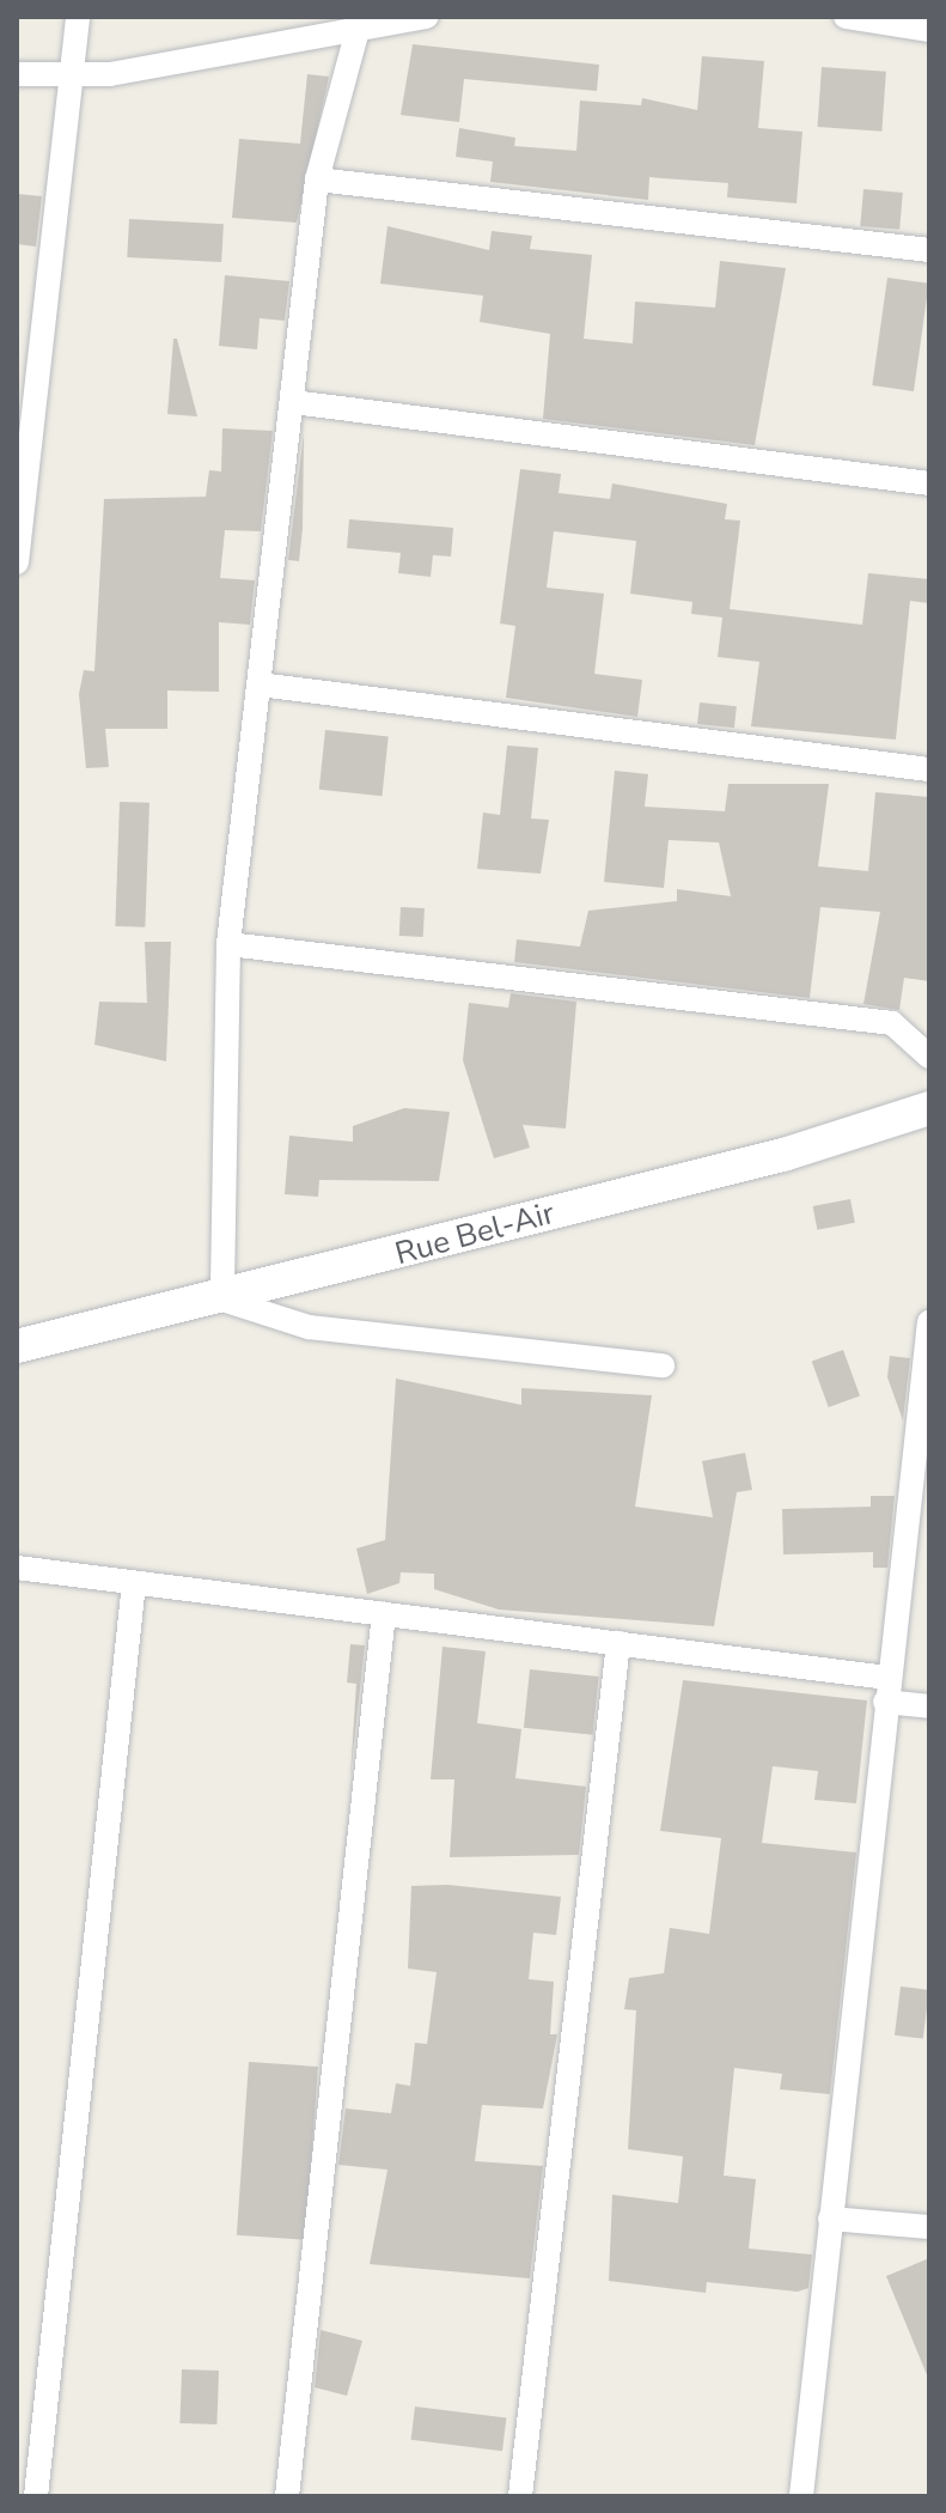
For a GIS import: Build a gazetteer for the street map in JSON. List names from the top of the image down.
{
  "streets": {
    "main road": ["Rue Bel-Air"]
  }
}
